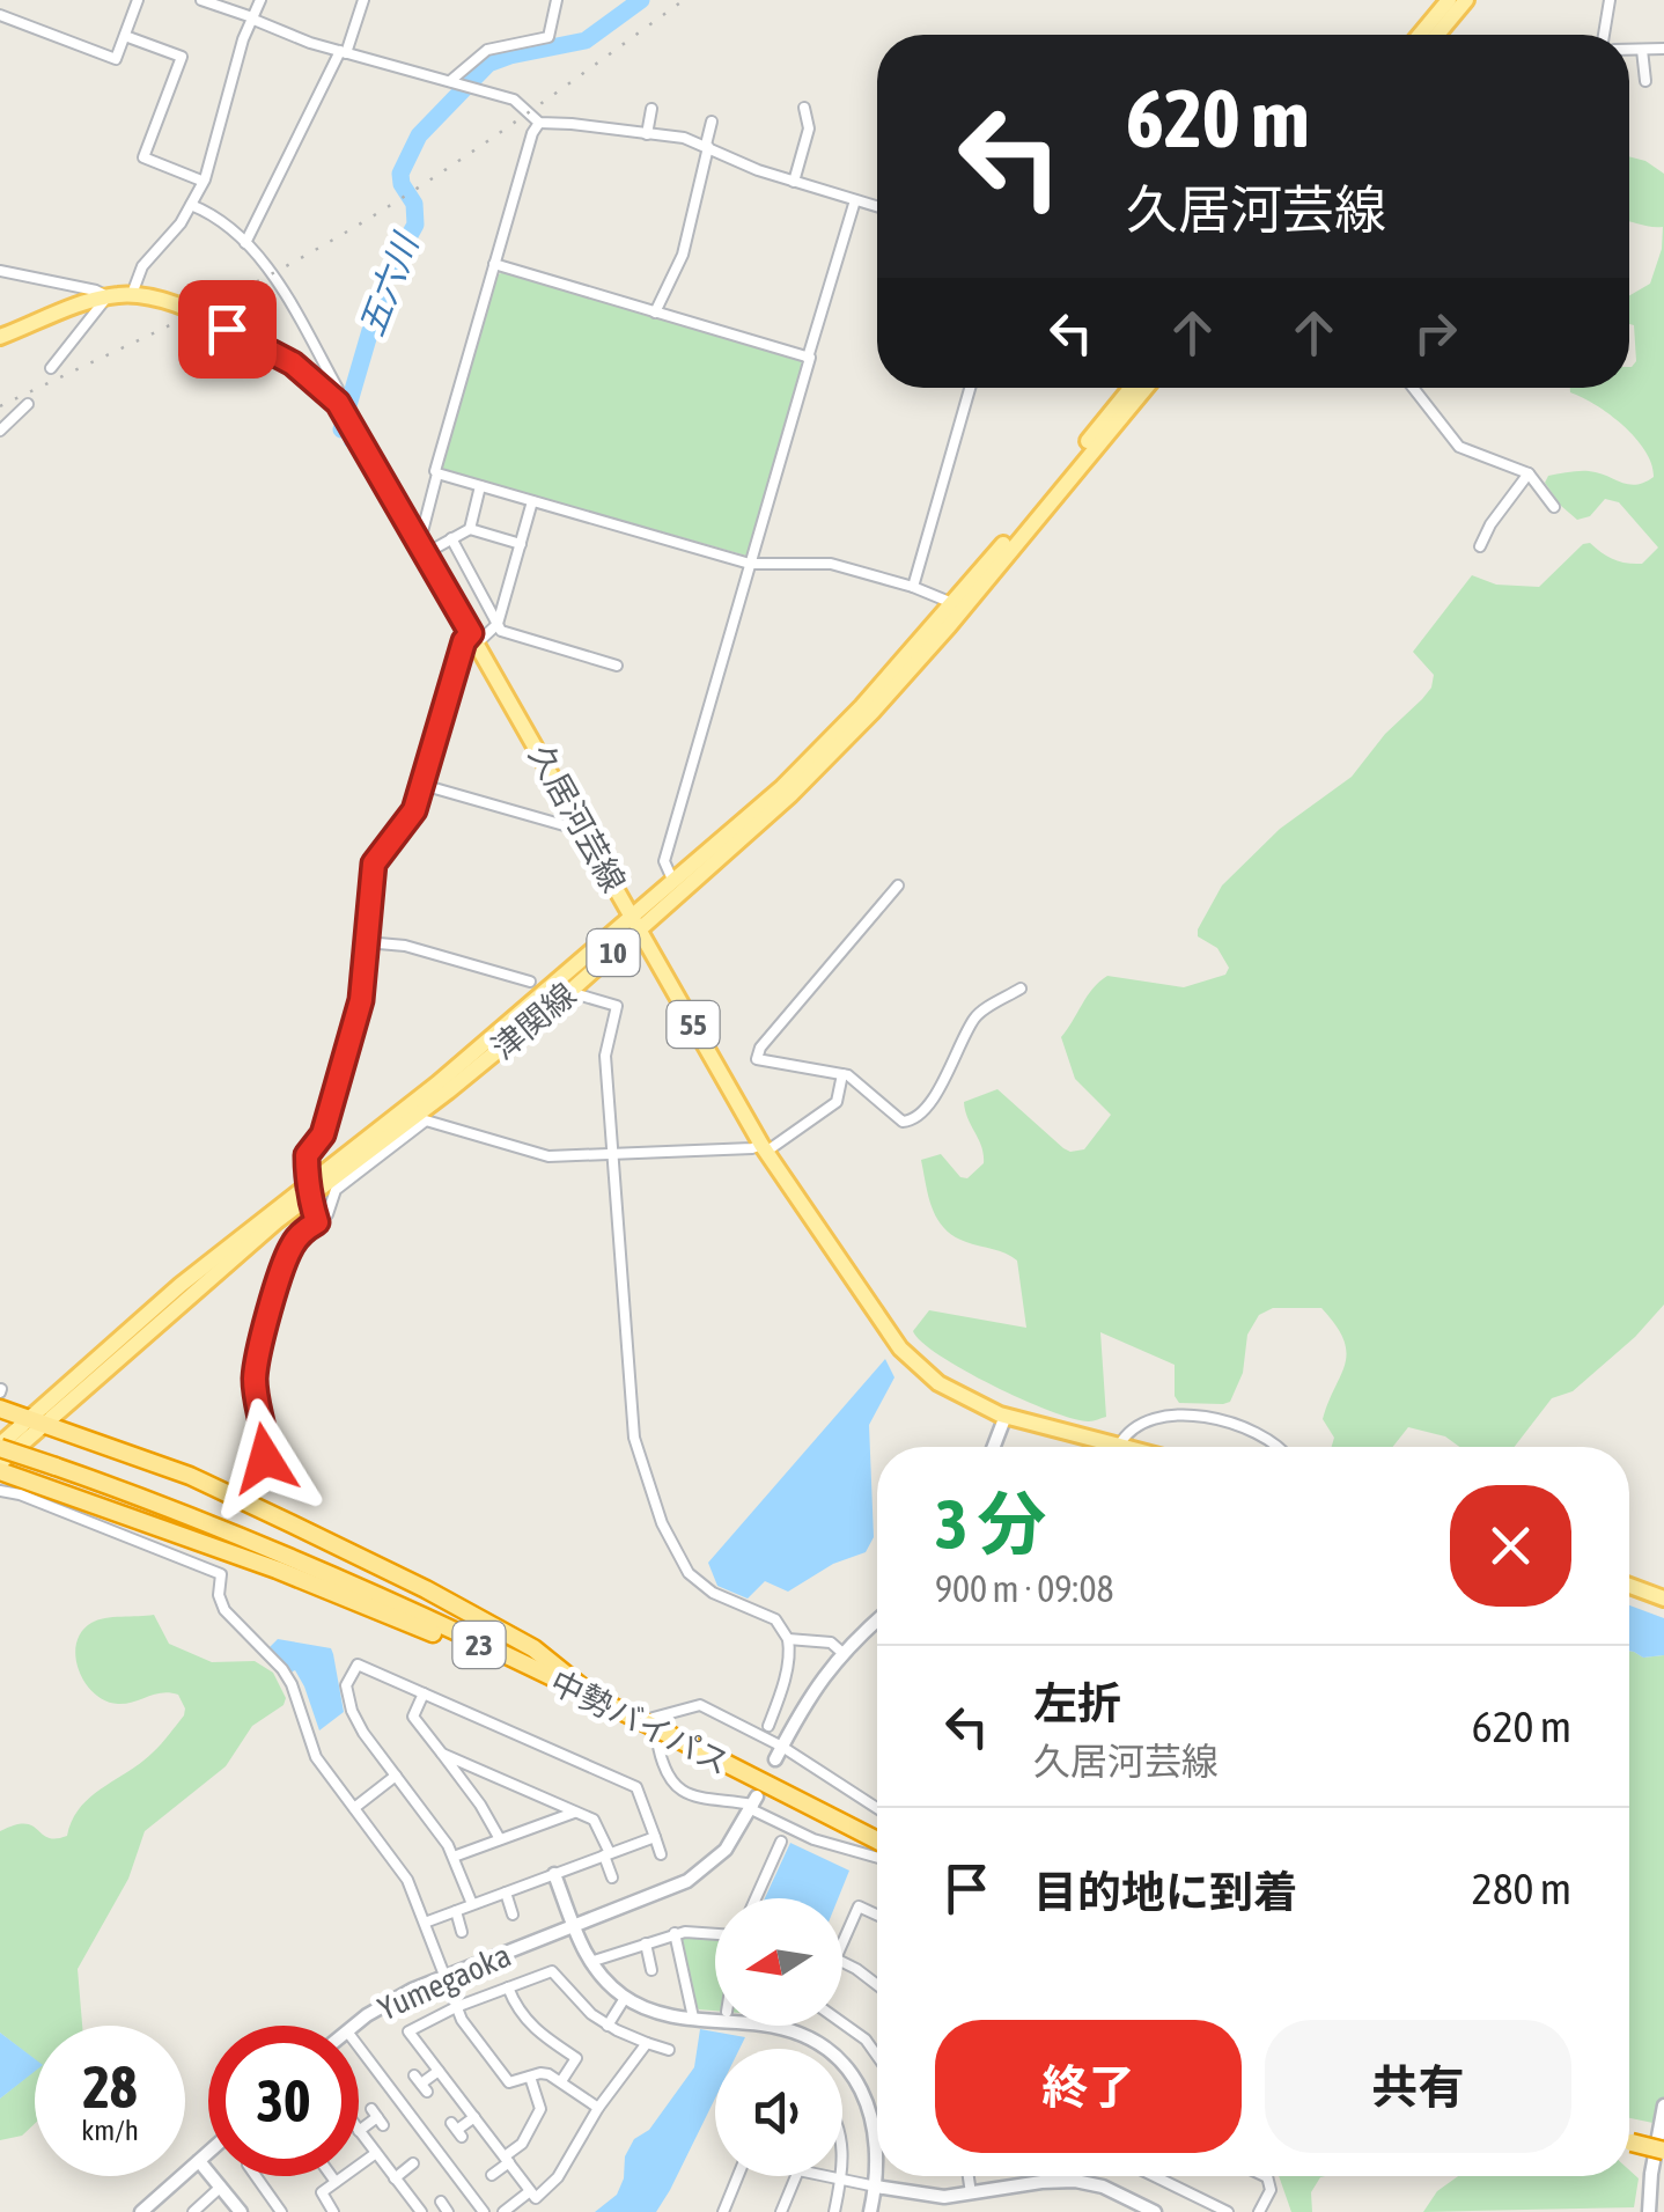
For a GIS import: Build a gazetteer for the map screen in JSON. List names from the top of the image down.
{
  "streets": {
    "highway": ["23", "中勢バイパス"],
    "main road": [
      "久居河芸線",
      "10",
      "津関線",
      "55"
    ],
    "street": ["Yumegaoka"]
  },
  "crossings": [
    ["久居河芸線", "津関線"],
    ["津関線", "中勢バイパス"]
  ],
  "water": ["五六川"],
  "north": "left",
  "page": {
    "turn": ["620 m", "久居河芸線"],
    "heading": ["3 分", "900 m · 09:08"],
    "list": [
      {
        "name": "左折",
        "note": "久居河芸線",
        "value": "620 m"
      },
      {
        "name": "目的地に到着",
        "value": "280 m"
      }
    ],
    "buttons": ["終了", "共有"],
    "speed": "28 km/h",
    "limit": "30"
  }
}
